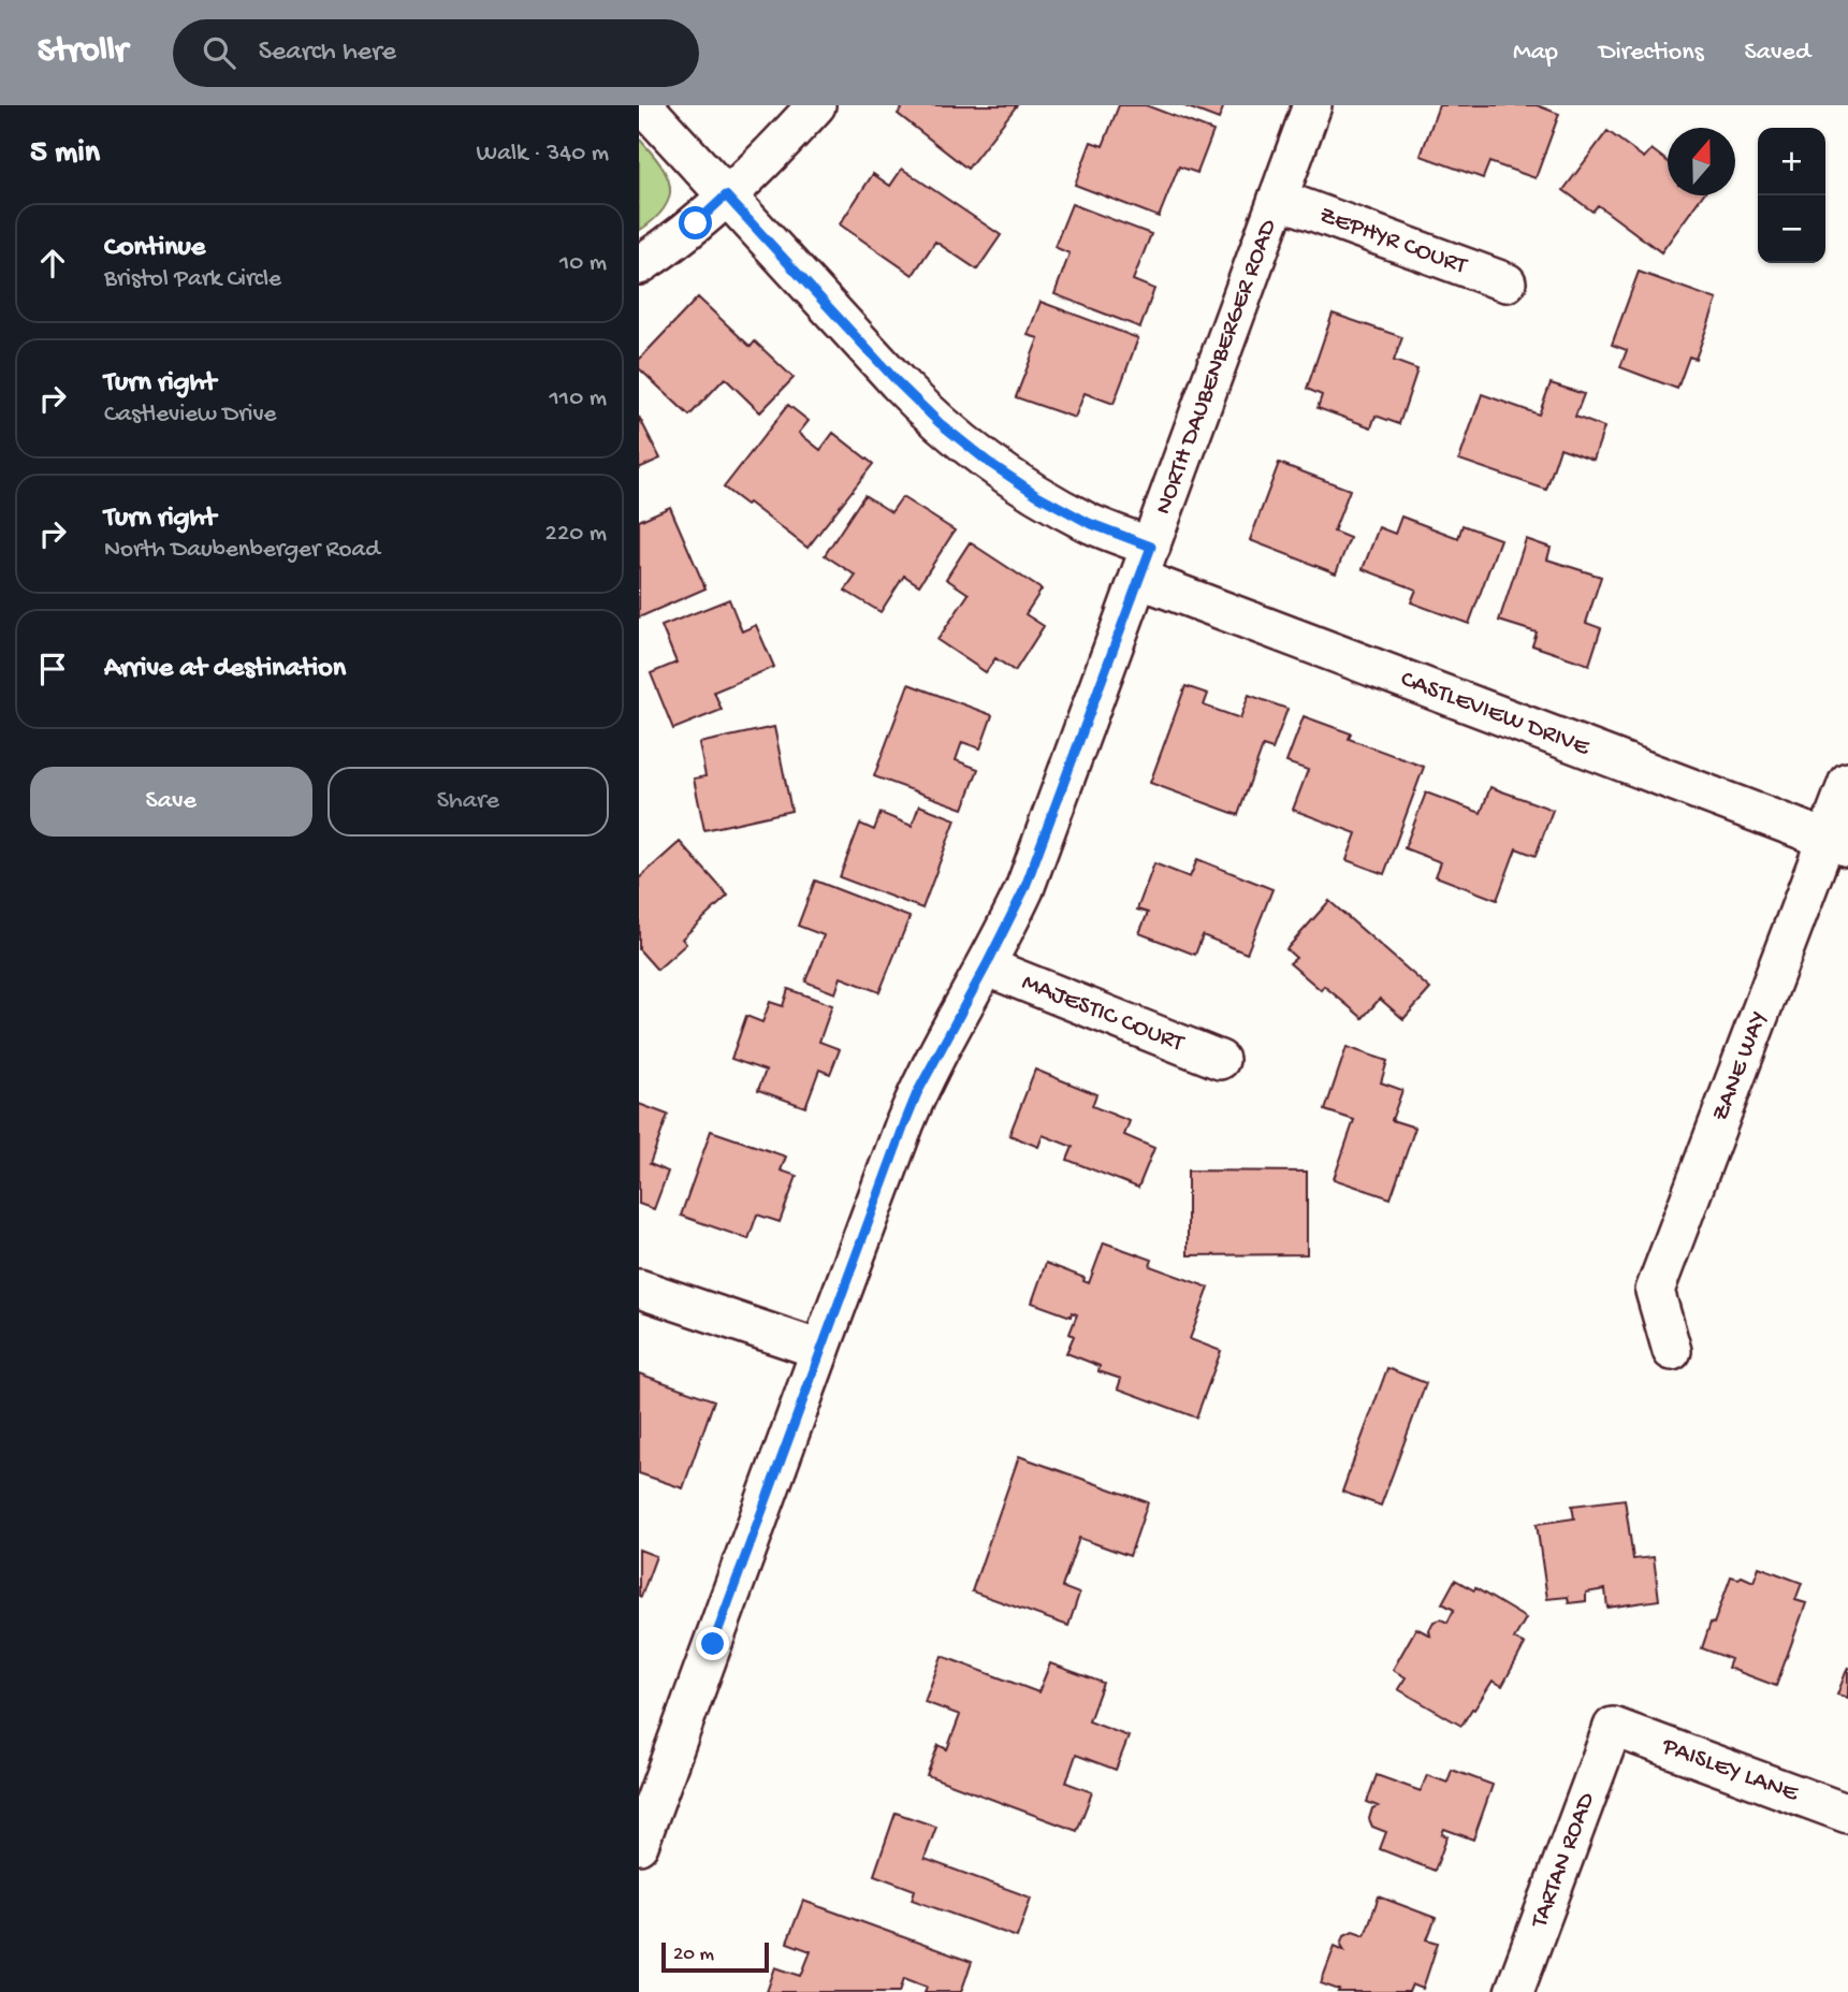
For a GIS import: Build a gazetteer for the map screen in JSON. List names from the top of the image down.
{
  "streets": {
    "street": [
      "ZEPHYR COURT",
      "NORTH DAUBENBERGER ROAD",
      "CASTLEVIEW DRIVE",
      "MAJESTIC COURT",
      "ZANE WAY",
      "PAISLEY LANE",
      "TARTAN ROAD"
    ]
  },
  "crossings": [
    ["ZEPHYR COURT", "NORTH DAUBENBERGER ROAD"],
    ["NORTH DAUBENBERGER ROAD", "CASTLEVIEW DRIVE"],
    ["NORTH DAUBENBERGER ROAD", "MAJESTIC COURT"],
    ["CASTLEVIEW DRIVE", "ZANE WAY"],
    ["PAISLEY LANE", "TARTAN ROAD"]
  ],
  "scale_bar": "20 m",
  "north": "top",
  "page": {
    "header": "Strollr",
    "search": "Search here",
    "nav": ["Map", "Directions", "Saved"],
    "heading": ["5 min", "Walk · 340 m"],
    "map_buttons": ["+", "−"],
    "list": [
      ["Continue", "Bristol Park Circle", "10 m"],
      ["Turn right", "Castleview Drive", "110 m"],
      ["Turn right", "North Daubenberger Road", "220 m"],
      "Arrive at destination"
    ],
    "buttons": ["Save", "Share"],
    "scale": "20 m"
  }
}
